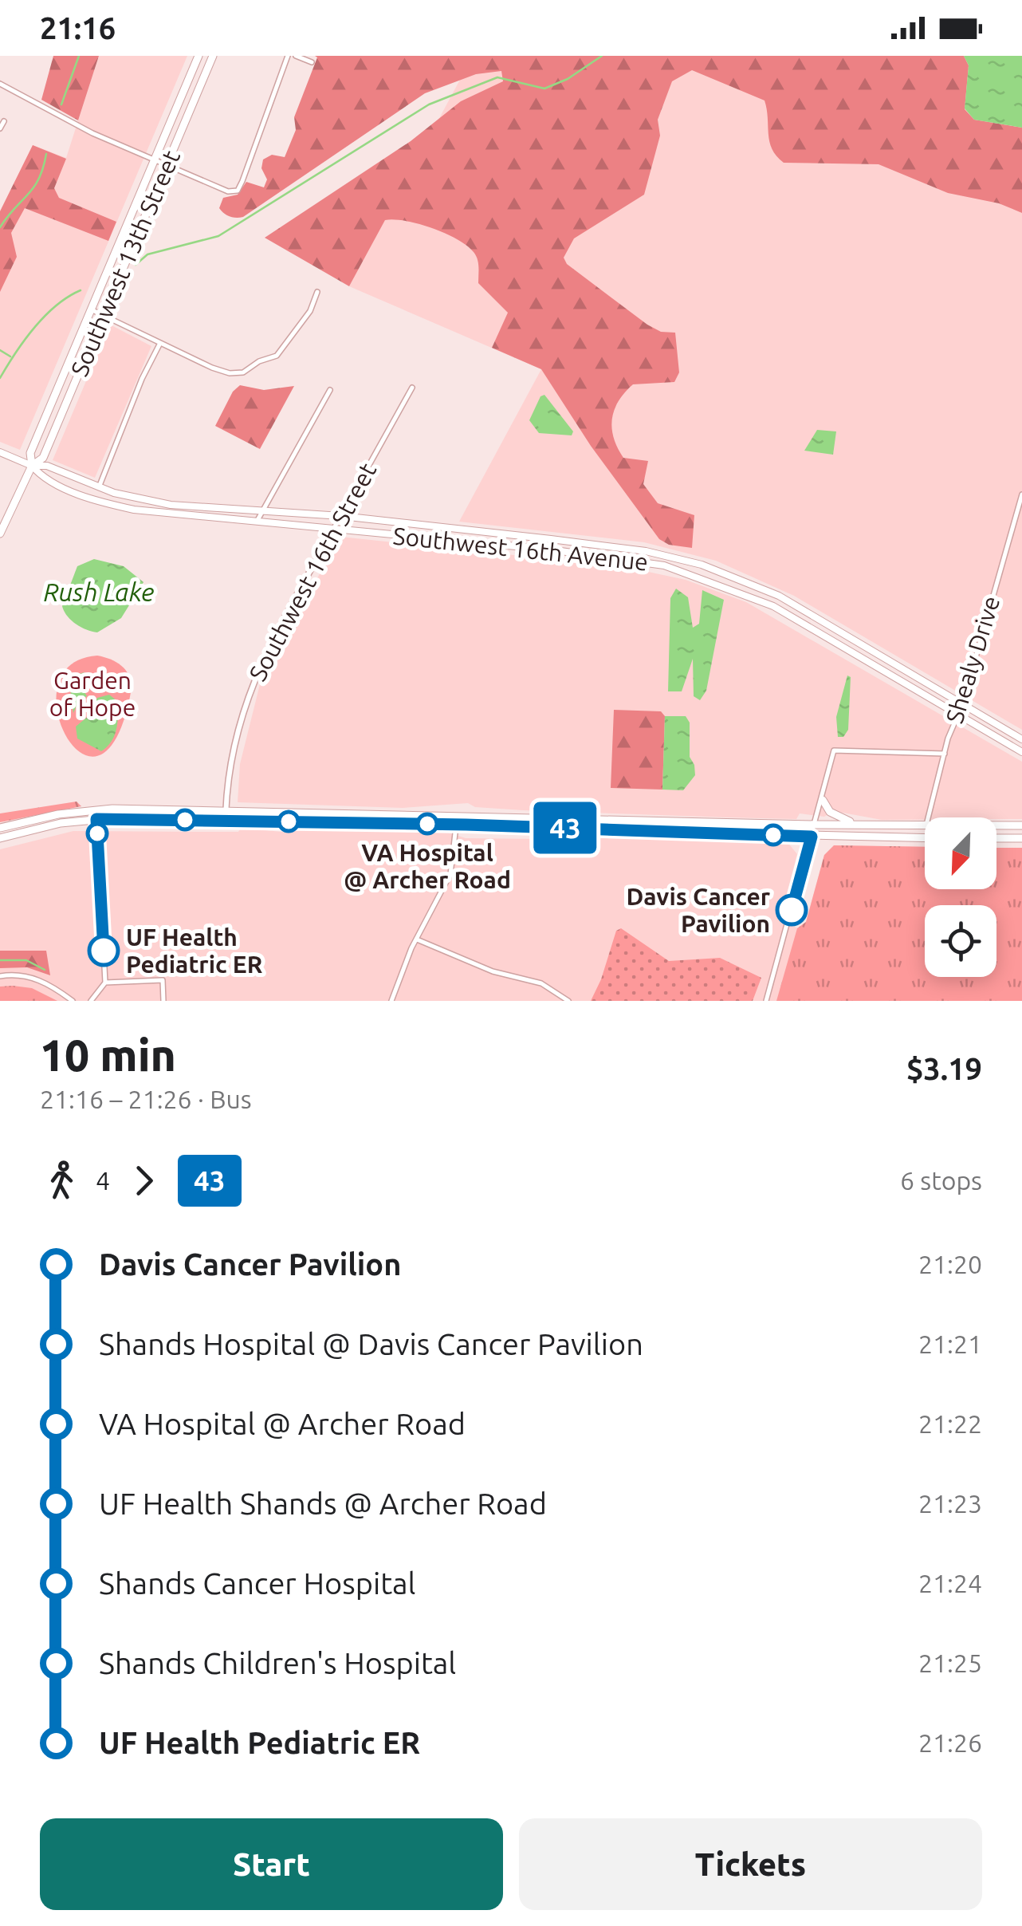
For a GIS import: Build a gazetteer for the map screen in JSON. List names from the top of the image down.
{
  "streets": {
    "main road": ["Southwest 13th Street", "Southwest 16th Avenue"],
    "street": ["Southwest 16th Street", "Shealy Drive"]
  },
  "crossings": [
    ["Southwest 13th Street", "Southwest 16th Avenue"],
    ["Southwest 16th Avenue", "Southwest 16th Street"],
    ["Southwest 16th Avenue", "Shealy Drive"]
  ],
  "water": ["Rush Lake"],
  "parks": ["Garden of Hope"],
  "places": ["VA Hospital @ Archer Road", "Davis Cancer Pavilion", "UF Health Pediatric ER"],
  "lines": ["bus line 43"],
  "north": "bottom left",
  "page": {
    "status": "21:16",
    "on_map": "43",
    "heading": ["10 min", "21:16 – 21:26 · Bus", "$3.19"],
    "legs": ["4", "43", "6 stops"],
    "list": [
      {
        "name": "Davis Cancer Pavilion",
        "value": "21:20"
      },
      {
        "name": "Shands Hospital @ Davis Cancer Pavilion",
        "value": "21:21"
      },
      {
        "name": "VA Hospital @ Archer Road",
        "value": "21:22"
      },
      {
        "name": "UF Health Shands @ Archer Road",
        "value": "21:23"
      },
      {
        "name": "Shands Cancer Hospital",
        "value": "21:24"
      },
      {
        "name": "Shands Children's Hospital",
        "value": "21:25"
      },
      {
        "name": "UF Health Pediatric ER",
        "value": "21:26"
      }
    ],
    "buttons": ["Start", "Tickets"]
  }
}
